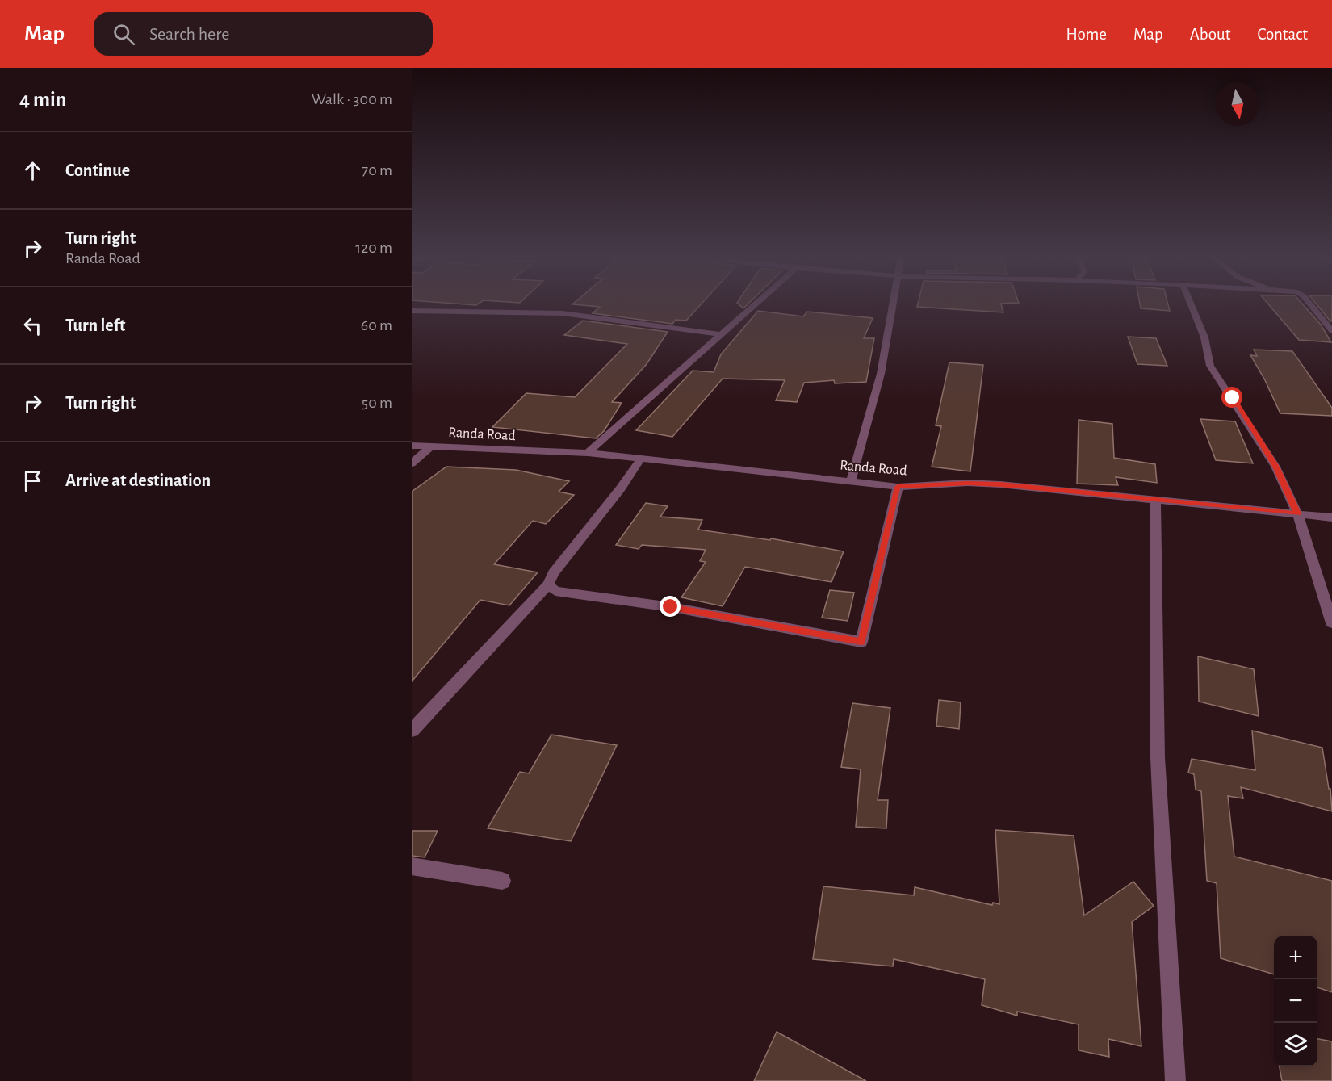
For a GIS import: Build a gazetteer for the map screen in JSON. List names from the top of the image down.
{
  "streets": {
    "street": ["Randa Road"]
  },
  "north": "bottom",
  "page": {
    "header": "Map",
    "search": "Search here",
    "nav": [
      "Home",
      "Map",
      "About",
      "Contact"
    ],
    "heading": ["4 min", "Walk · 300 m"],
    "list": [
      ["Continue", "70 m"],
      ["Turn right", "Randa Road", "120 m"],
      ["Turn left", "60 m"],
      ["Turn right", "50 m"],
      "Arrive at destination"
    ],
    "map_buttons": ["+", "−"]
  }
}
